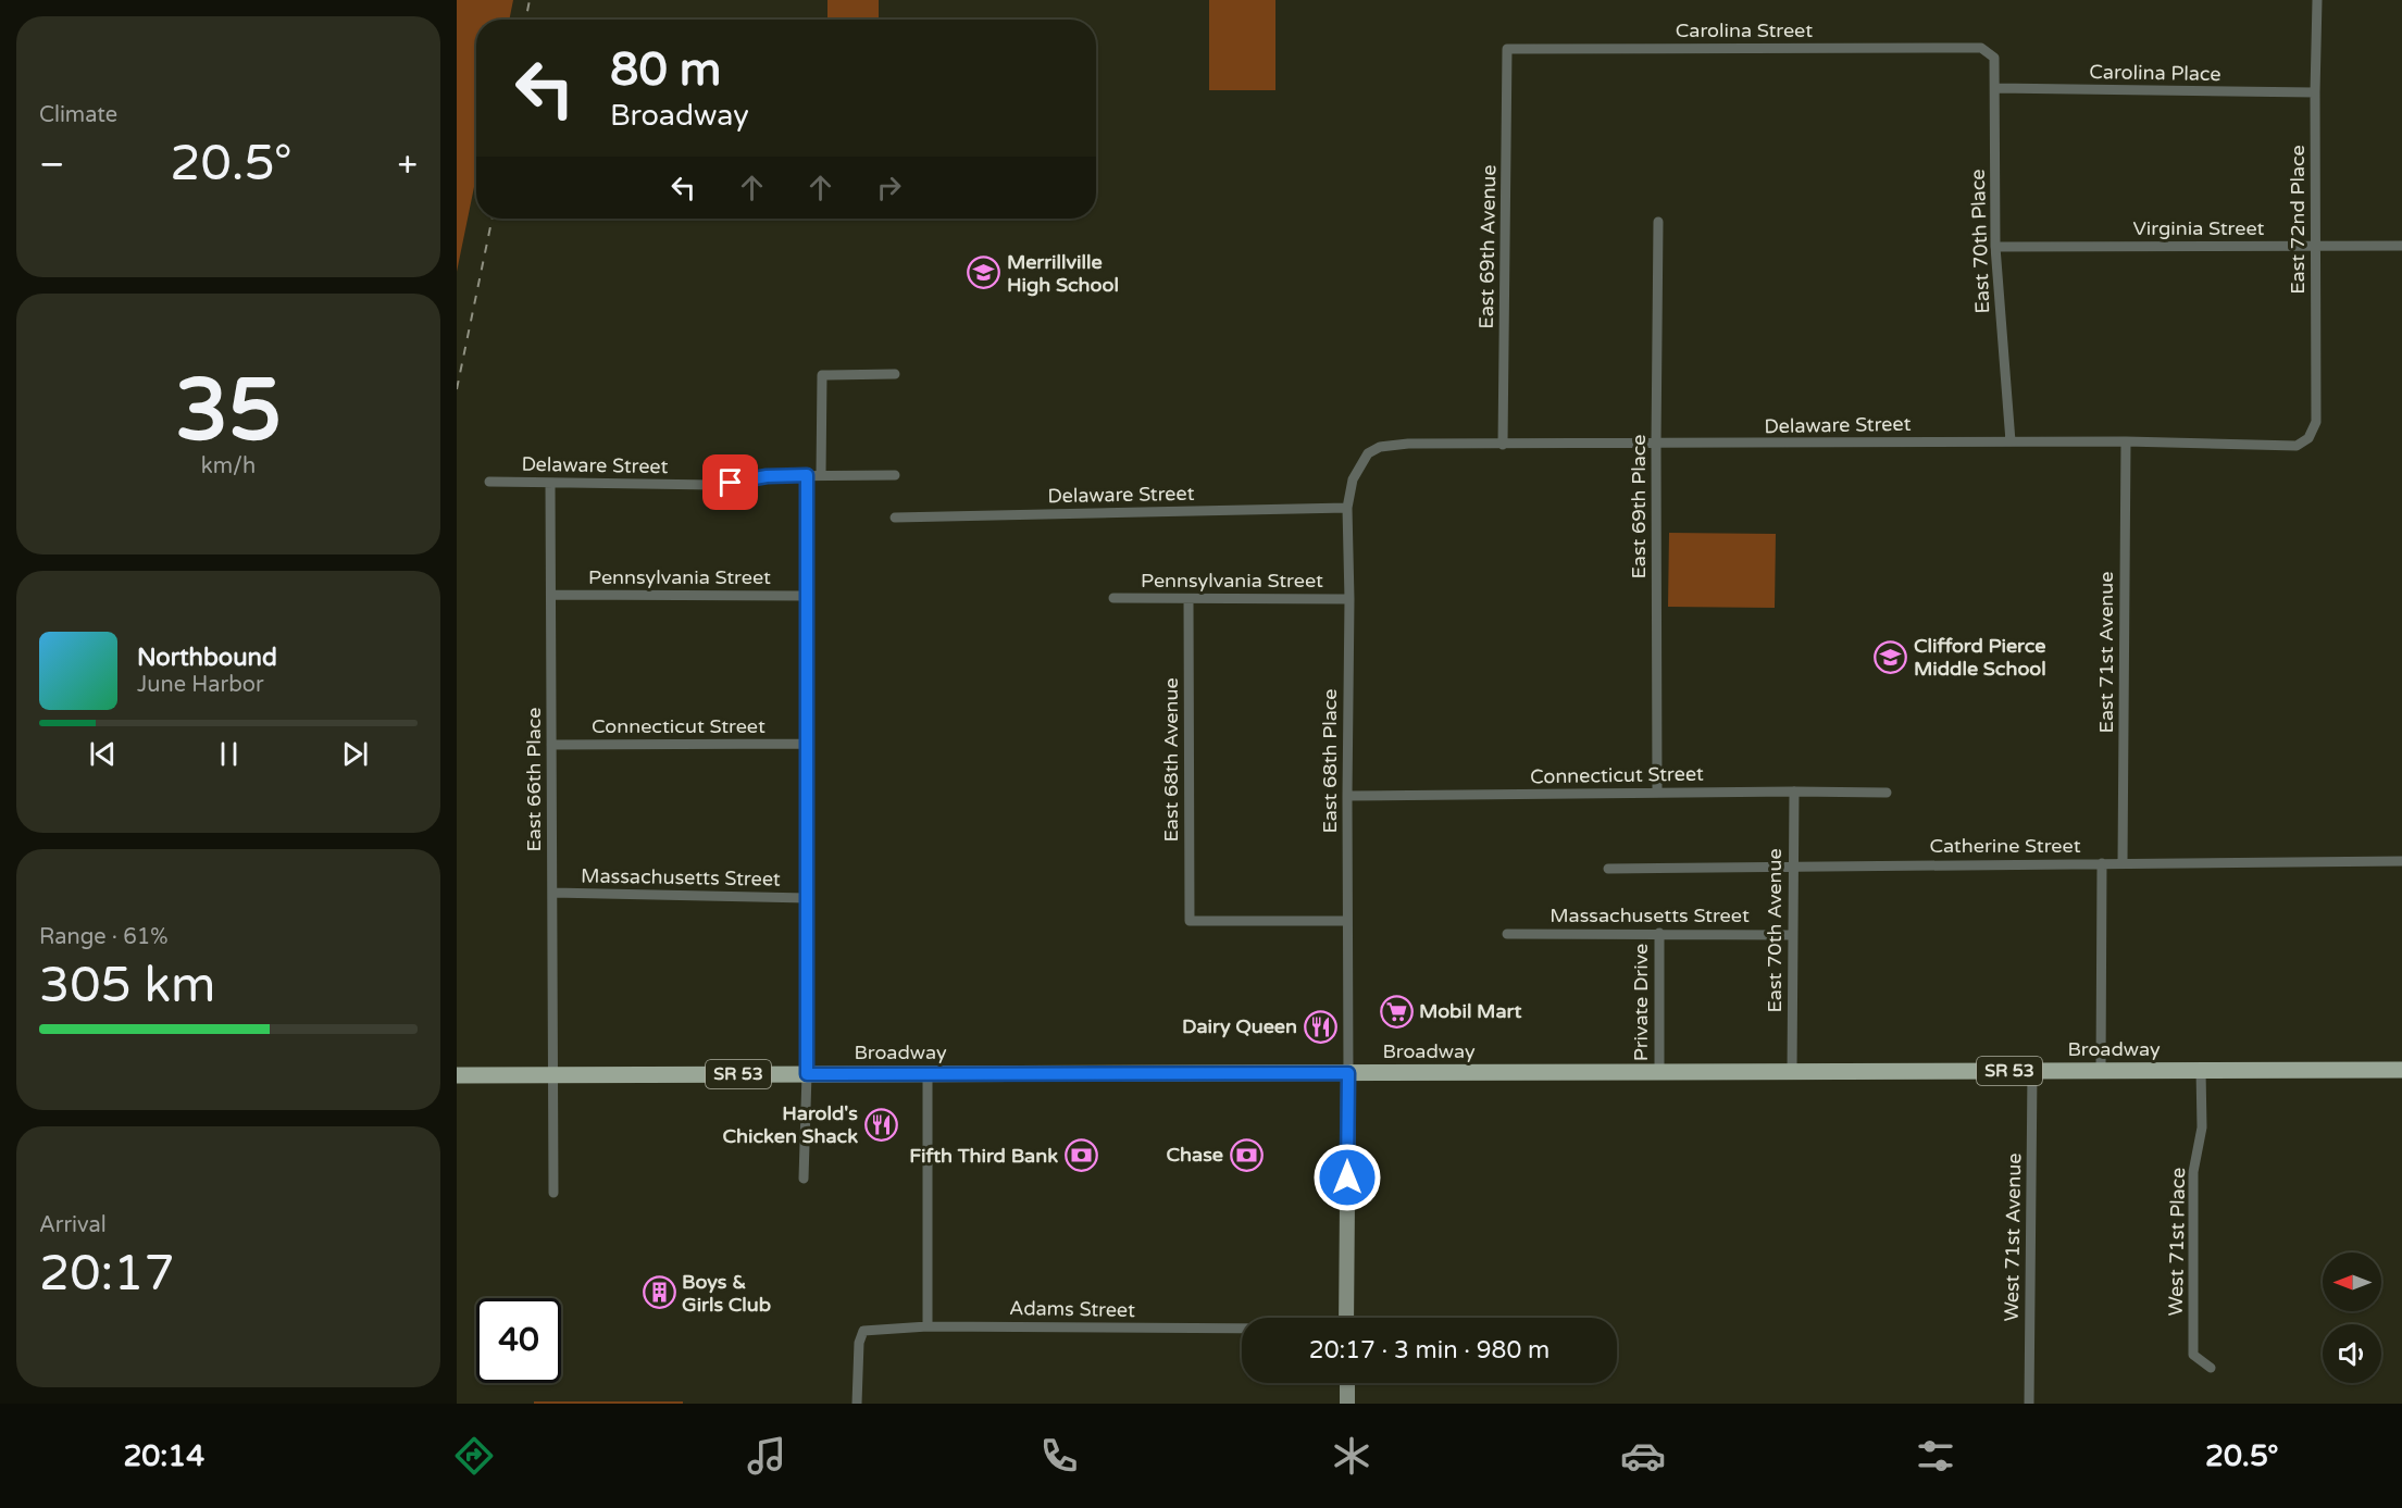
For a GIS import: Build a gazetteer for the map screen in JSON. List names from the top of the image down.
{
  "streets": {
    "main road": ["Broadway", "SR 53"],
    "street": [
      "Carolina Street",
      "Carolina Place",
      "East 72nd Place",
      "Virginia Street",
      "East 70th Place",
      "East 69th Avenue",
      "Delaware Street",
      "East 69th Place",
      "Pennsylvania Street",
      "East 71st Avenue",
      "Connecticut Street",
      "East 68th Avenue",
      "East 68th Place",
      "East 66th Place",
      "Catherine Street",
      "Massachusetts Street",
      "East 70th Avenue",
      "Private Drive",
      "West 71st Avenue",
      "West 71st Place",
      "Adams Street"
    ]
  },
  "crossings": [
    ["Carolina Street", "East 70th Place"],
    ["Carolina Street", "East 69th Avenue"],
    ["Carolina Place", "East 72nd Place"],
    ["Carolina Place", "East 70th Place"],
    ["East 72nd Place", "Virginia Street"],
    ["East 72nd Place", "Delaware Street"],
    ["Virginia Street", "East 70th Place"],
    ["East 70th Place", "Delaware Street"],
    ["East 69th Avenue", "Delaware Street"],
    ["Delaware Street", "East 69th Place"],
    ["Delaware Street", "East 71st Avenue"],
    ["Delaware Street", "East 68th Place"],
    ["Delaware Street", "East 66th Place"],
    ["East 69th Place", "Connecticut Street"],
    ["Pennsylvania Street", "East 68th Avenue"],
    ["Pennsylvania Street", "East 68th Place"],
    ["Pennsylvania Street", "East 66th Place"],
    ["East 71st Avenue", "Catherine Street"],
    ["Connecticut Street", "East 68th Place"],
    ["Connecticut Street", "East 66th Place"],
    ["Connecticut Street", "East 70th Avenue"],
    ["East 68th Avenue", "East 68th Place"],
    ["East 68th Place", "Broadway"],
    ["East 66th Place", "Massachusetts Street"],
    ["East 66th Place", "Broadway"],
    ["Catherine Street", "East 70th Avenue"],
    ["Massachusetts Street", "East 70th Avenue"],
    ["Massachusetts Street", "Private Drive"],
    ["East 70th Avenue", "Broadway"],
    ["Private Drive", "Broadway"],
    ["Broadway", "West 71st Avenue"],
    ["Broadway", "West 71st Place"]
  ],
  "places": {
    "school or university": ["Merrillville High School", "Clifford Pierce Middle School"],
    "supermarket": ["Mobil Mart"],
    "restaurant": ["Dairy Queen", "Harold's Chicken Shack"],
    "bank": ["Chase", "Fifth Third Bank"],
    "building": ["Boys & Girls Club"]
  },
  "north": "left",
  "page": {
    "tile": [
      "Climate",
      ["35", "km/h"],
      ["Range · 61%", "305 km"],
      ["Arrival", "20:17"]
    ],
    "turn": ["80 m", "Broadway"],
    "heat": ["−", "20.5°", "+"],
    "song": ["Northbound", "June Harbor"],
    "limit": "40",
    "trip": "20:17 · 3 min · 980 m",
    "tabs": ["20:14", "20.5°"]
  }
}
